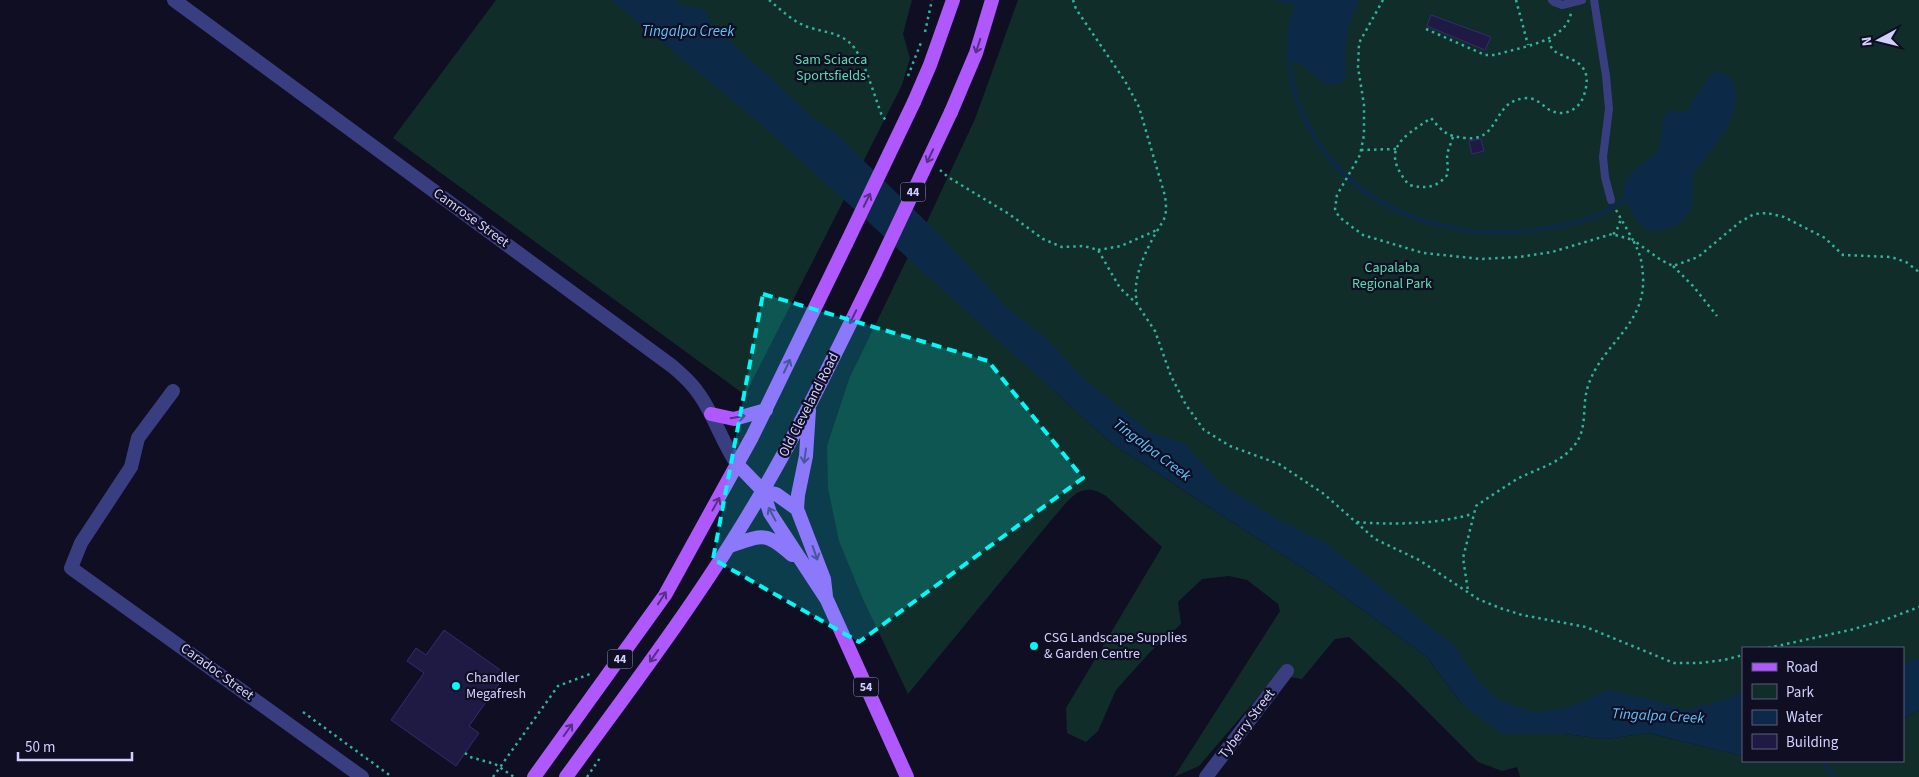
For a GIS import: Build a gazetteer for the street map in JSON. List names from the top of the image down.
{
  "streets": {
    "main road": ["44", "Old Cleveland Road", "54"],
    "street": ["Camrose Street", "Caradoc Street", "Tyberry Street"]
  },
  "crossings": [
    ["44", "Camrose Street"],
    ["44", "54"],
    ["Camrose Street", "54"],
    ["Old Cleveland Road", "54"]
  ],
  "water": ["Tingalpa Creek"],
  "parks": ["Sam Sciacca Sportsfields", "Capalaba Regional Park"],
  "places": ["CSG Landscape Supplies & Garden Centre", "Chandler Megafresh"],
  "legend": [
    "Road",
    "Park",
    "Water",
    "Building"
  ],
  "scale_bar": "50 m",
  "north": "left"
}
